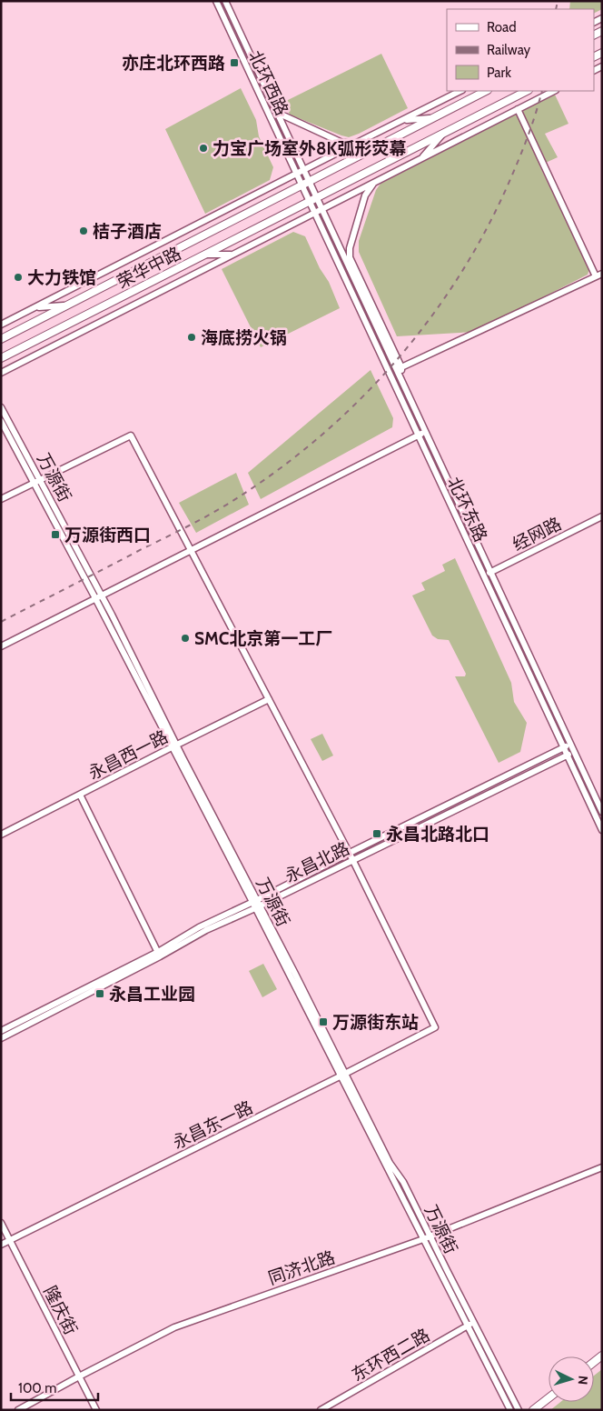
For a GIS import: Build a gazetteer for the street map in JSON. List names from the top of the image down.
{
  "streets": {
    "main road": ["荣华中路"],
    "street": [
      "北环西路",
      "万源街",
      "北环东路",
      "经网路",
      "永昌西一路",
      "永昌北路",
      "永昌东一路",
      "同济北路",
      "隆庆街",
      "东环西二路"
    ]
  },
  "crossings": [
    ["北环西路", "荣华中路"],
    ["北环西路", "北环东路"],
    ["荣华中路", "北环东路"],
    ["万源街", "永昌西一路"],
    ["万源街", "永昌北路"],
    ["万源街", "永昌东一路"],
    ["万源街", "同济北路"],
    ["万源街", "东环西二路"],
    ["北环东路", "经网路"],
    ["北环东路", "永昌北路"],
    ["永昌北路", "永昌东一路"],
    ["永昌东一路", "隆庆街"],
    ["同济北路", "隆庆街"]
  ],
  "places": {
    "transit": [
      "亦庄北环西路",
      "万源街西口",
      "永昌北路北口",
      "永昌工业园",
      "万源街东站"
    ],
    "other": [
      "力宝广场室外8K弧形荧幕",
      "桔子酒店",
      "大力铁馆",
      "海底捞火锅",
      "SMC北京第一工厂"
    ]
  },
  "legend": ["Road", "Railway", "Park"],
  "scale_bar": "100 m",
  "north": "right"
}
